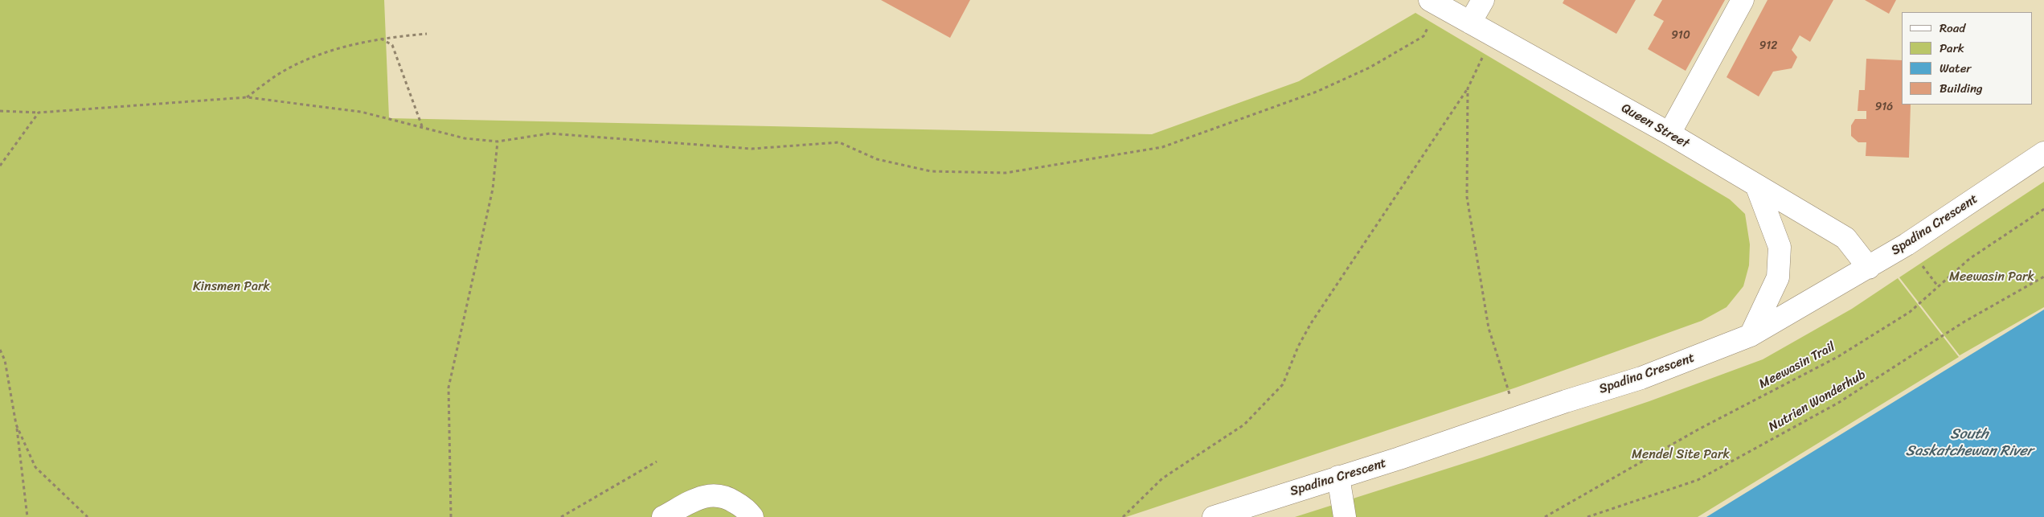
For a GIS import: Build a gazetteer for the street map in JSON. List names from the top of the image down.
{
  "streets": {
    "street": ["Queen Street", "Spadina Crescent"],
    "path": ["Meewasin Trail", "Nutrien Wonderhub"]
  },
  "crossings": [
    ["Queen Street", "Spadina Crescent"]
  ],
  "water": ["South Saskatchewan River"],
  "parks": ["Meewasin Park", "Kinsmen Park", "Mendel Site Park"],
  "house_numbers": ["910", "912", "916"],
  "legend": [
    "Road",
    "Park",
    "Water",
    "Building"
  ]
}
